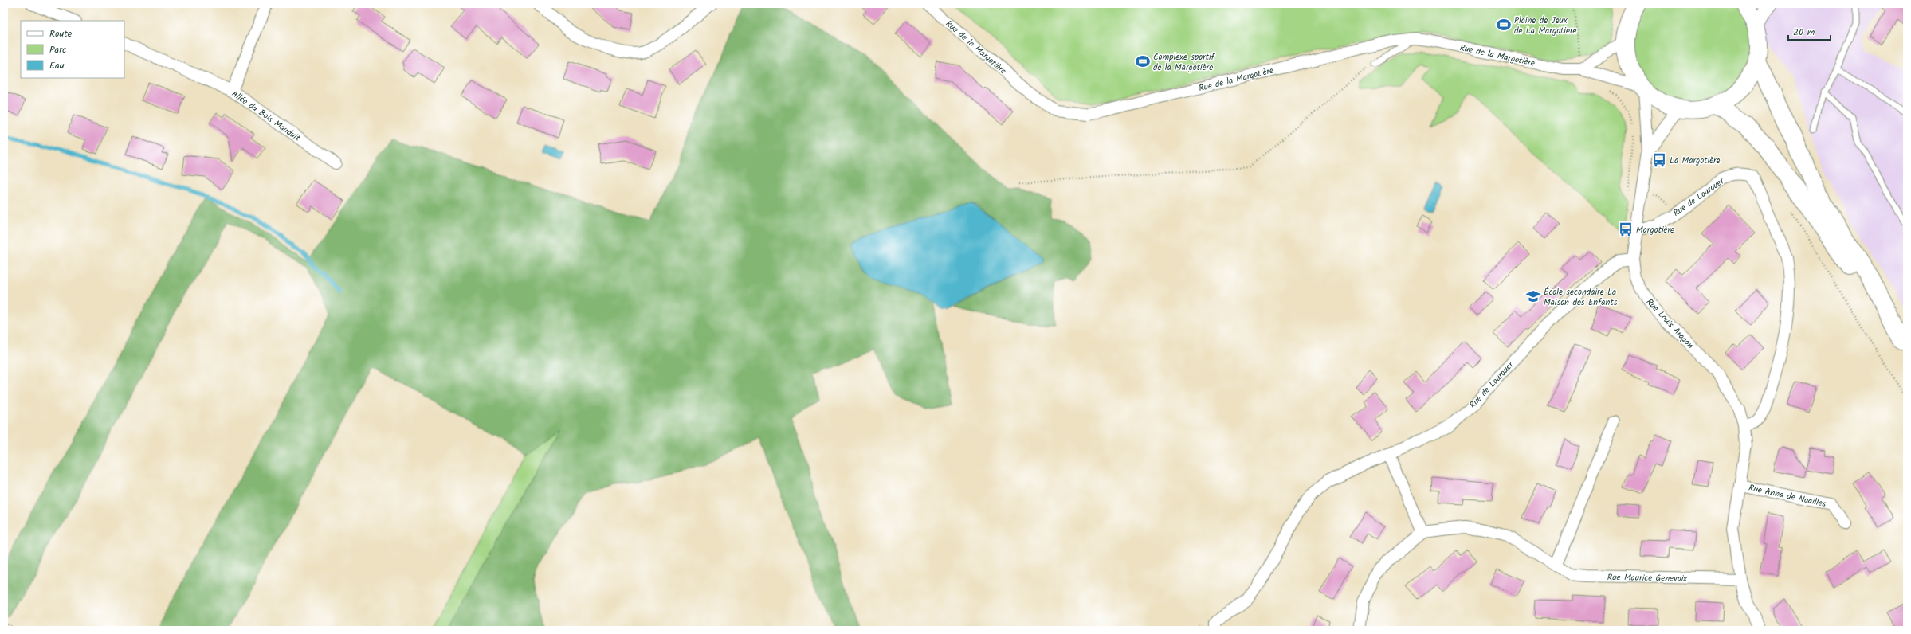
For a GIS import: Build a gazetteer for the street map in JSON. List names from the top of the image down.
{
  "streets": {
    "street": [
      "Rue de la Margotière",
      "Allée du Bois Mauduit",
      "Rue de Lourouer",
      "Rue Louis Aragon",
      "Rue Anna de Noailles",
      "Rue Maurice Genevoix"
    ]
  },
  "crossings": [
    ["Rue de la Margotière", "Rue Louis Aragon"],
    ["Rue de Lourouer", "Rue Louis Aragon"],
    ["Rue de Lourouer", "Rue Anna de Noailles"],
    ["Rue Louis Aragon", "Rue Anna de Noailles"],
    ["Rue Anna de Noailles", "Rue Maurice Genevoix"]
  ],
  "places": {
    "sports": ["Plaine de Jeux de La Margotiere", "Complexe sportif de la Margotière"],
    "bus stop": ["La Margotière", "Margotière"],
    "school or university": ["École secondaire La Maison des Enfants"]
  },
  "legend": ["Route", "Parc", "Eau"],
  "scale_bar": "20 m"
}
